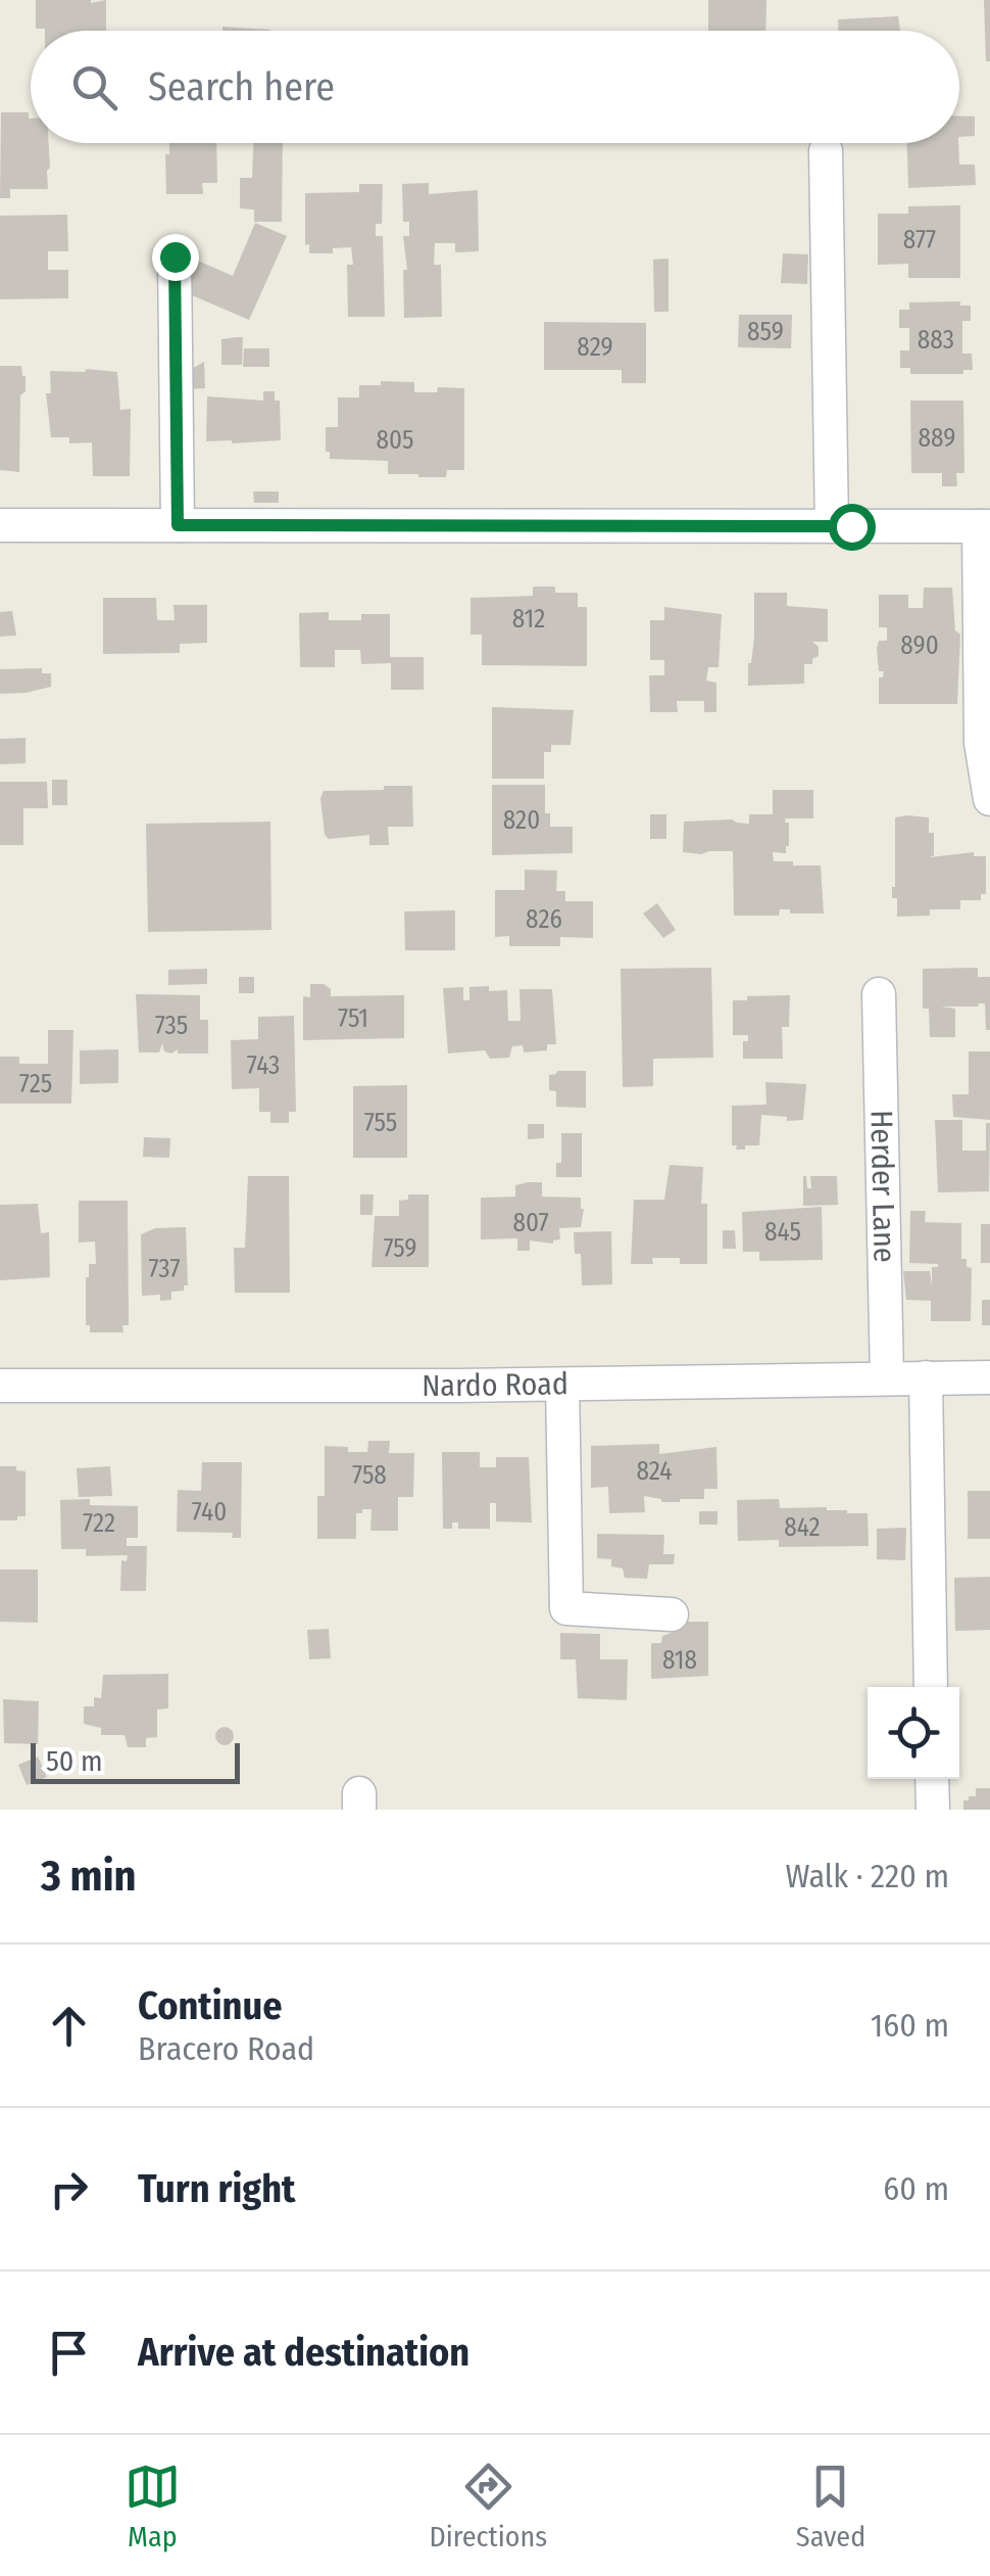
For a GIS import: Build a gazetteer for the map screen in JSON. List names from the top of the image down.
{
  "streets": {
    "street": ["Herder Lane", "Nardo Road"]
  },
  "crossings": [
    ["Herder Lane", "Nardo Road"]
  ],
  "house_numbers": [
    "877",
    "859",
    "883",
    "829",
    "889",
    "805",
    "812",
    "890",
    "820",
    "826",
    "751",
    "735",
    "743",
    "725",
    "755",
    "807",
    "845",
    "759",
    "737",
    "824",
    "758",
    "740",
    "722",
    "842",
    "818"
  ],
  "scale_bar": "50 m",
  "page": {
    "search": "Search here",
    "scale": "50 m",
    "heading": ["3 min", "Walk · 220 m"],
    "list": [
      ["Continue", "Bracero Road", "160 m"],
      ["Turn right", "60 m"],
      "Arrive at destination"
    ],
    "nav": ["Map", "Directions", "Saved"]
  }
}
